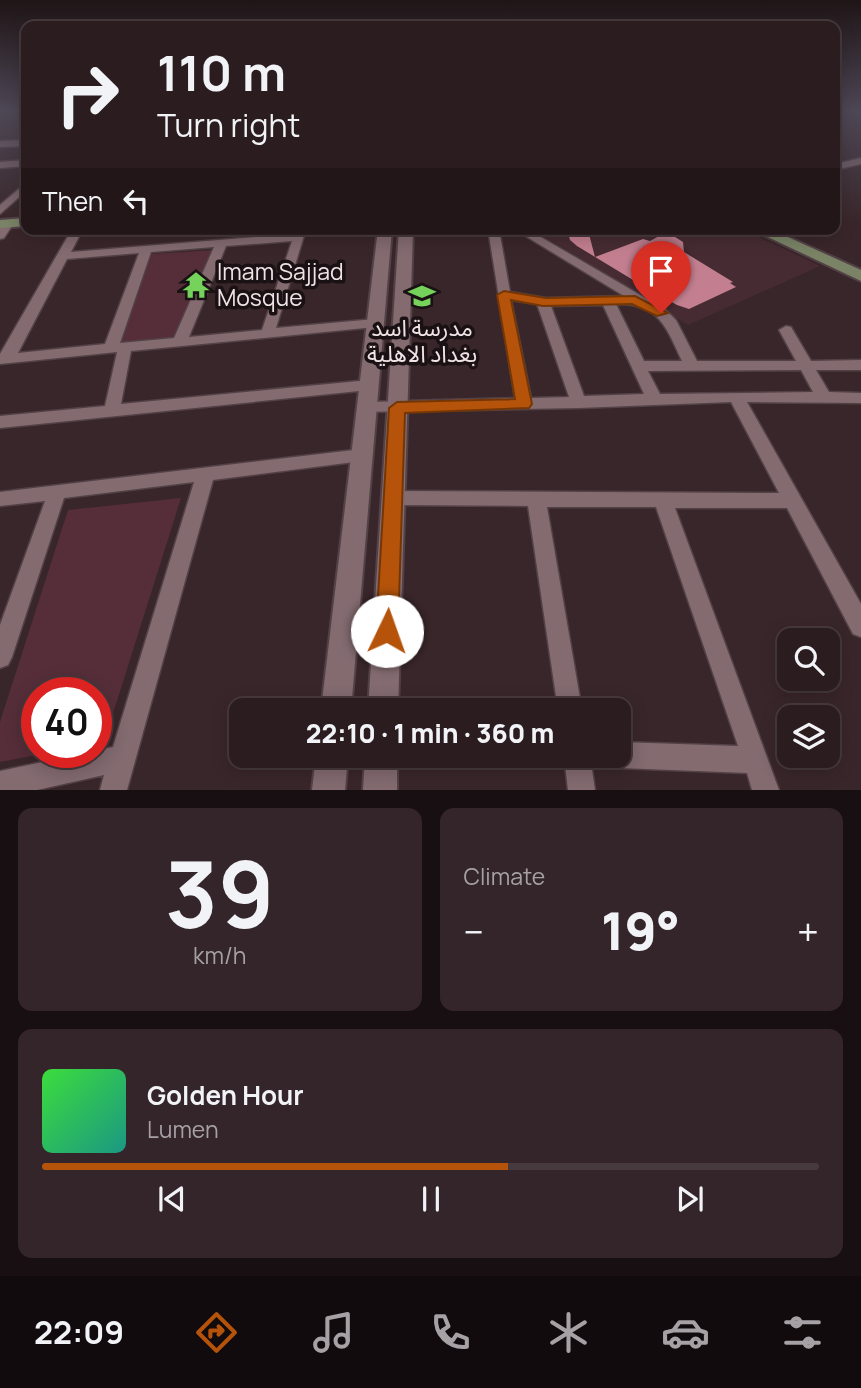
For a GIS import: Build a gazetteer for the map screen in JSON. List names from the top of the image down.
{
  "places": {
    "temple": ["Imam Sajjad Mosque"],
    "school or university": ["مدرسة اسد بغداد الاهلية"]
  },
  "page": {
    "turn": ["110 m", "Turn right"],
    "then": "Then",
    "limit": "40",
    "trip": "22:10 · 1 min · 360 m",
    "tile": [
      ["39", "km/h"],
      "Climate"
    ],
    "heat": ["−", "19°", "+"],
    "song": ["Golden Hour", "Lumen"],
    "tabs": "22:09"
  }
}
